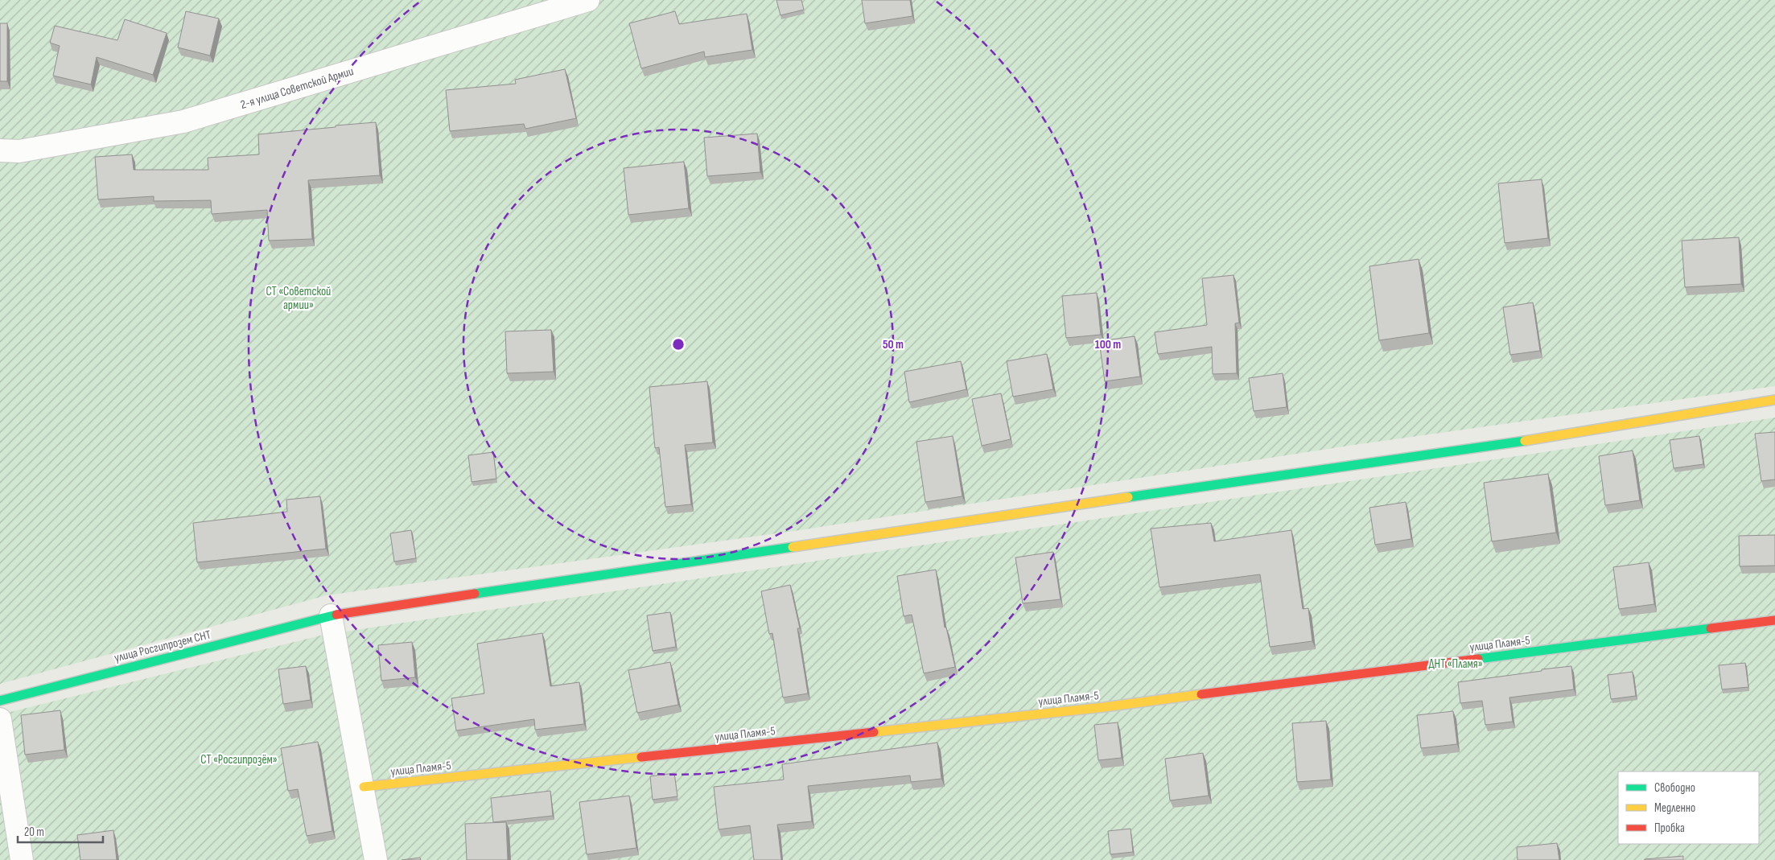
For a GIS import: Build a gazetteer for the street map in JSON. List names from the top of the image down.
{
  "streets": {
    "street": ["2-я улица Советской Армии", "улица Пламя-5", "улица Росгипрозем СНТ"]
  },
  "parks": ["СТ «Советской армии»", "ДНТ «Пламя»", "СТ «Росгипрозём»"],
  "legend": ["Свободно", "Медленно", "Пробка"],
  "scale_bar": "20 m",
  "rings": ["50 m", "100 m"]
}
